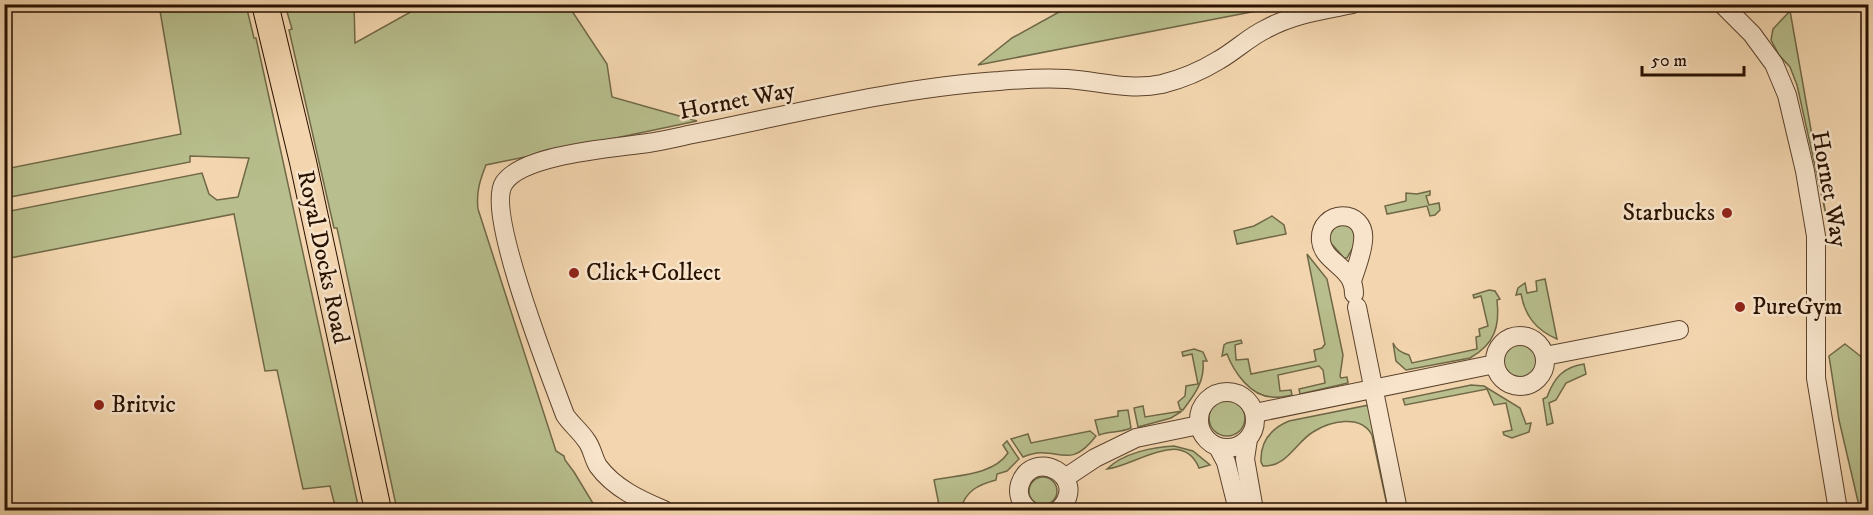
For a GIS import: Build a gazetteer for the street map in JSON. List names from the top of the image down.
{
  "streets": {
    "highway": ["Royal Docks Road"],
    "street": ["Hornet Way"]
  },
  "places": [
    "Starbucks",
    "Click+Collect",
    "PureGym",
    "Britvic"
  ],
  "scale_bar": "50 m"
}
